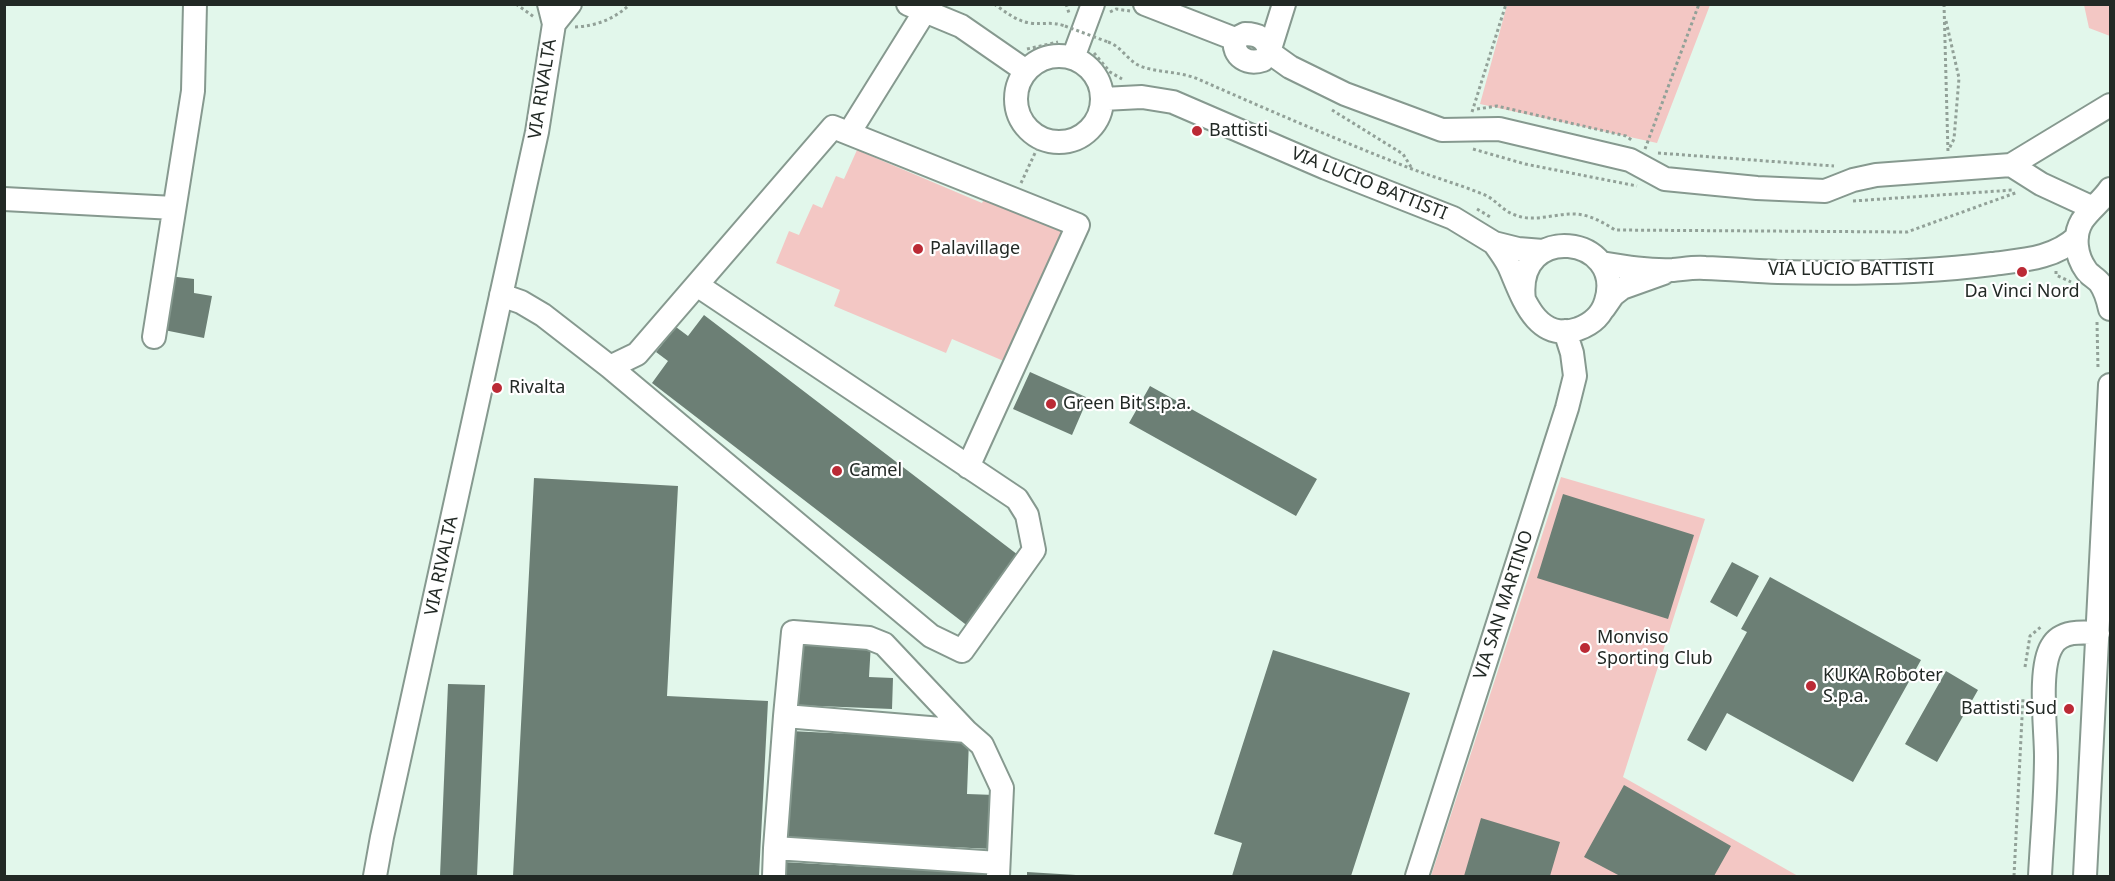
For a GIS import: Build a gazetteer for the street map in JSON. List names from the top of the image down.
{
  "streets": {
    "street": ["VIA RIVALTA", "VIA LUCIO BATTISTI", "VIA SAN MARTINO"]
  },
  "crossings": [
    ["VIA LUCIO BATTISTI", "VIA SAN MARTINO"]
  ],
  "places": [
    "Battisti",
    "Palavillage",
    "Da Vinci Nord",
    "Rivalta",
    "Green Bit s.p.a.",
    "Camel",
    "Monviso Sporting Club",
    "KUKA Roboter S.p.a.",
    "Battisti Sud"
  ]
}
